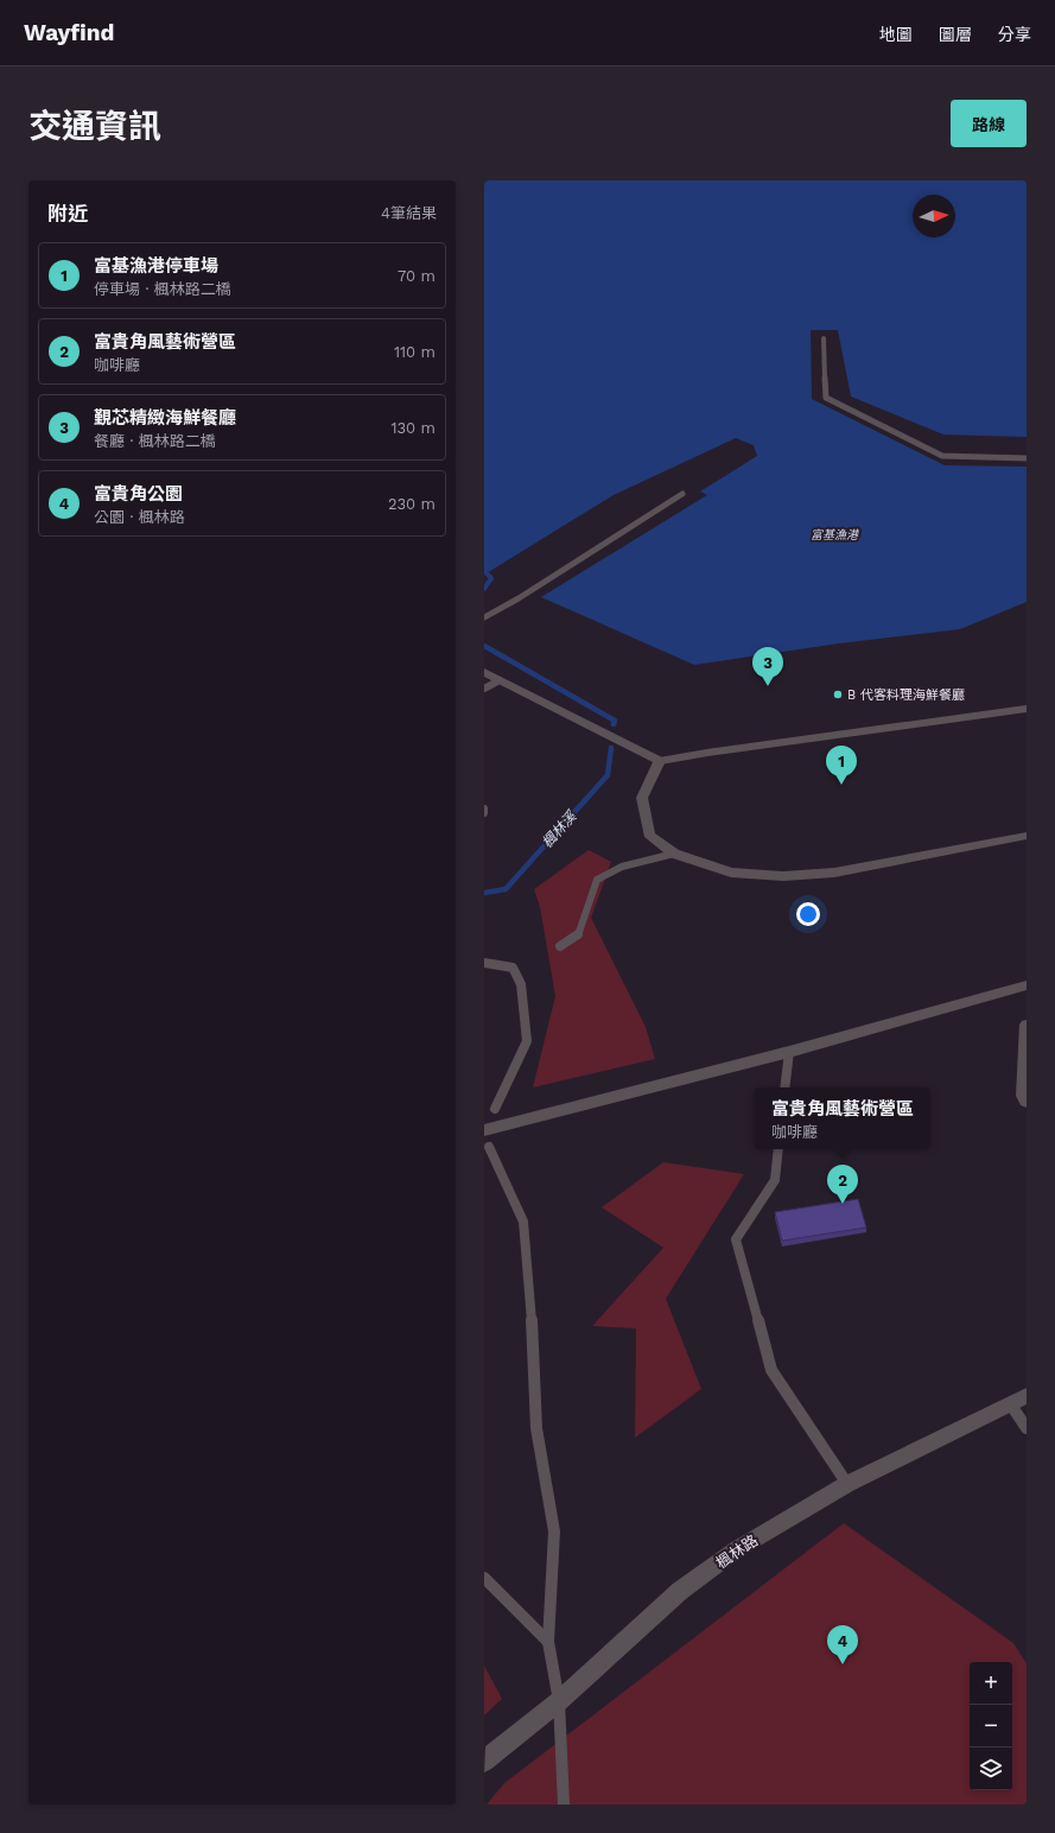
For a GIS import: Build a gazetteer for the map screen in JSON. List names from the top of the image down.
{
  "streets": {
    "street": ["楓林路"]
  },
  "water": ["富基漁港", "楓林溪"],
  "places": ["B 代客料理海鮮餐廳"],
  "north": "right",
  "page": {
    "header": "Wayfind",
    "nav": ["地圖", "圖層", "分享"],
    "title": "交通資訊",
    "buttons": "路線",
    "heading": ["附近", "4筆結果"],
    "list": [
      {
        "mark": "1",
        "name": "富基漁港停車場",
        "note": "停車場 · 楓林路二橋",
        "value": "70 m"
      },
      {
        "mark": "2",
        "name": "富貴角風藝術營區",
        "note": "咖啡廳",
        "value": "110 m"
      },
      {
        "mark": "3",
        "name": "覲芯精緻海鮮餐廳",
        "note": "餐廳 · 楓林路二橋",
        "value": "130 m"
      },
      {
        "mark": "4",
        "name": "富貴角公園",
        "note": "公園 · 楓林路",
        "value": "230 m"
      }
    ],
    "pins": [
      "3",
      "1",
      "2",
      "4"
    ],
    "popup": ["富貴角風藝術營區", "咖啡廳"],
    "map_buttons": ["+", "−"]
  }
}
